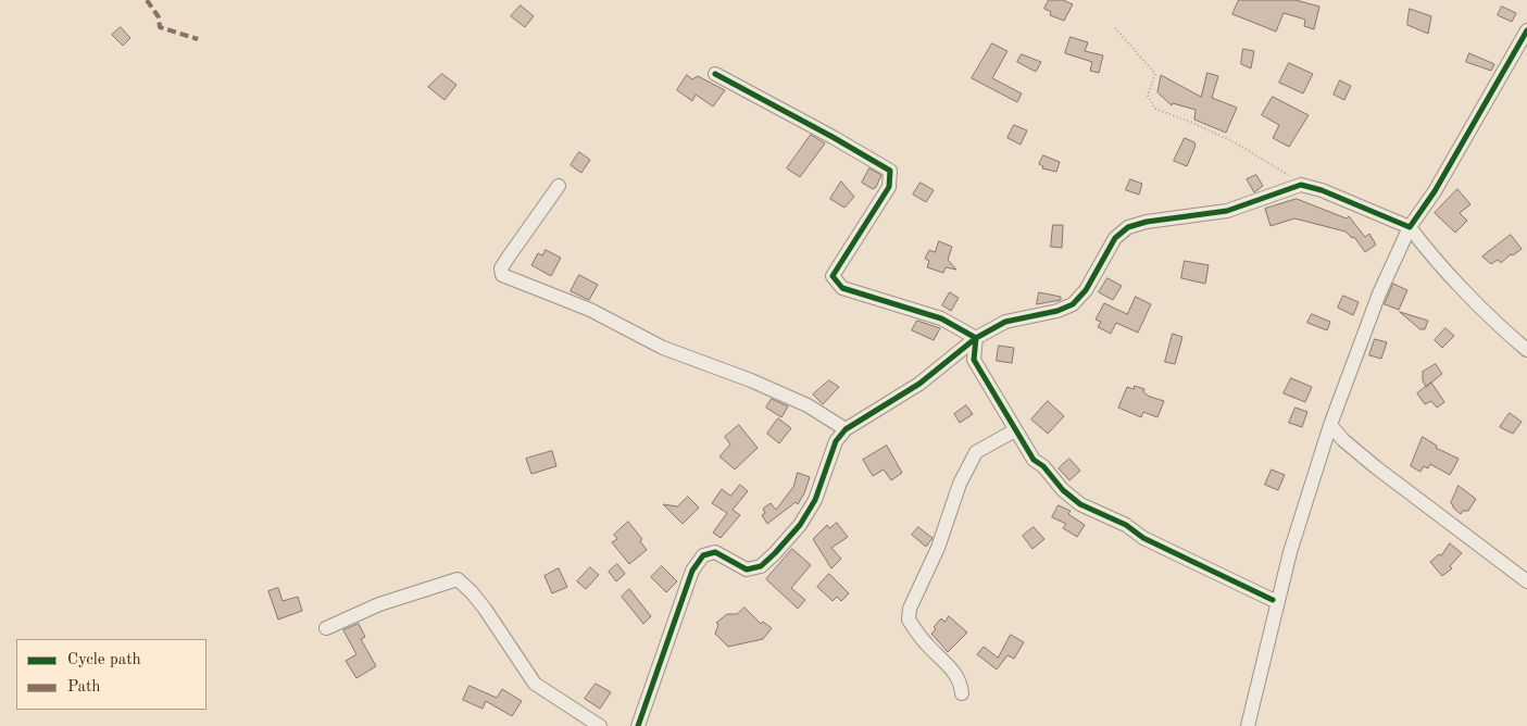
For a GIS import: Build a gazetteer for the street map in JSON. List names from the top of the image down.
{
  "legend": ["Cycle path", "Path"]
}
